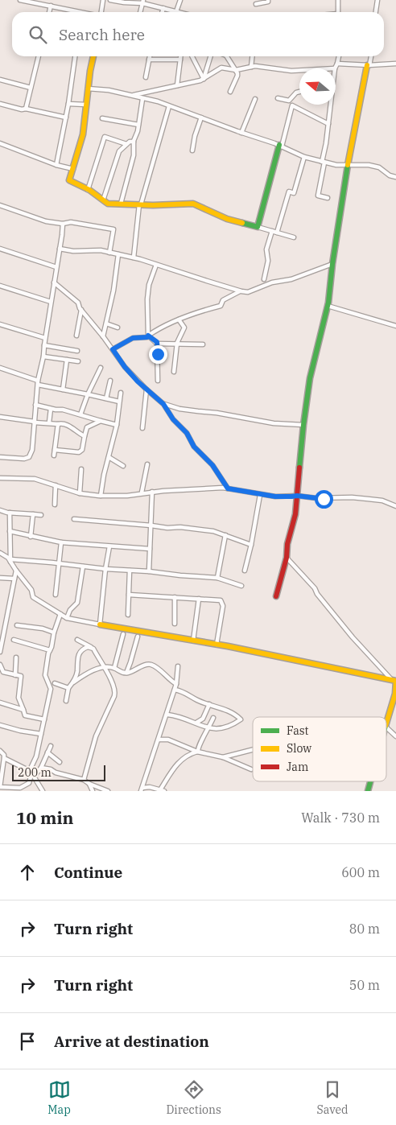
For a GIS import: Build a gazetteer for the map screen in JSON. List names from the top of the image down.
{
  "legend": ["Fast", "Slow", "Jam"],
  "scale_bar": "200 m",
  "north": "left",
  "page": {
    "search": "Search here",
    "scale": "200 m",
    "heading": ["10 min", "Walk · 730 m"],
    "list": [
      ["Continue", "600 m"],
      ["Turn right", "80 m"],
      ["Turn right", "50 m"],
      "Arrive at destination"
    ],
    "nav": ["Map", "Directions", "Saved"]
  }
}
